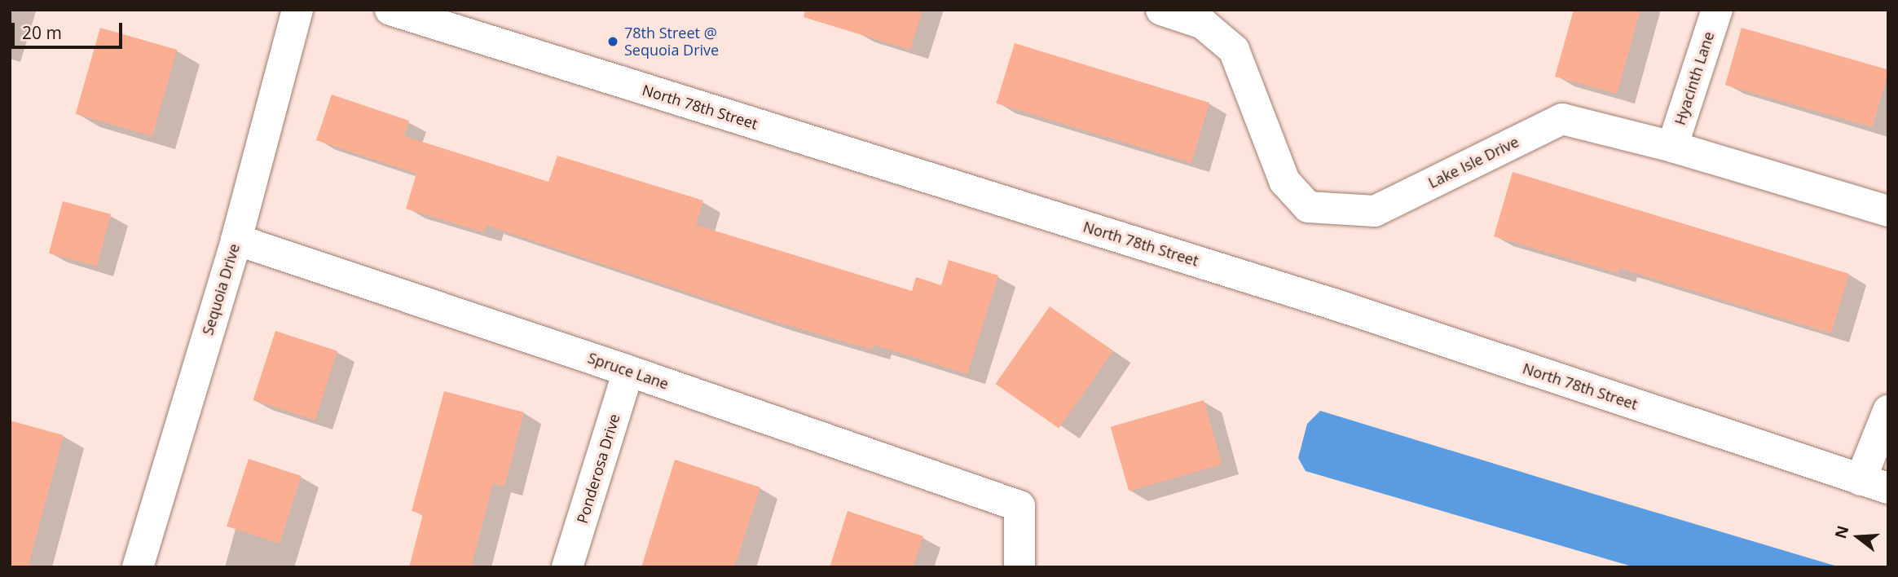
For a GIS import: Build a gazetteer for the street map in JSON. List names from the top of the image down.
{
  "streets": {
    "street": [
      "Hyacinth Lane",
      "North 78th Street",
      "Lake Isle Drive",
      "Sequoia Drive",
      "Spruce Lane",
      "Ponderosa Drive"
    ]
  },
  "crossings": [
    ["Hyacinth Lane", "Lake Isle Drive"],
    ["Sequoia Drive", "Spruce Lane"],
    ["Spruce Lane", "Ponderosa Drive"]
  ],
  "places": ["78th Street @ Sequoia Drive"],
  "scale_bar": "20 m",
  "north": "left"
}
